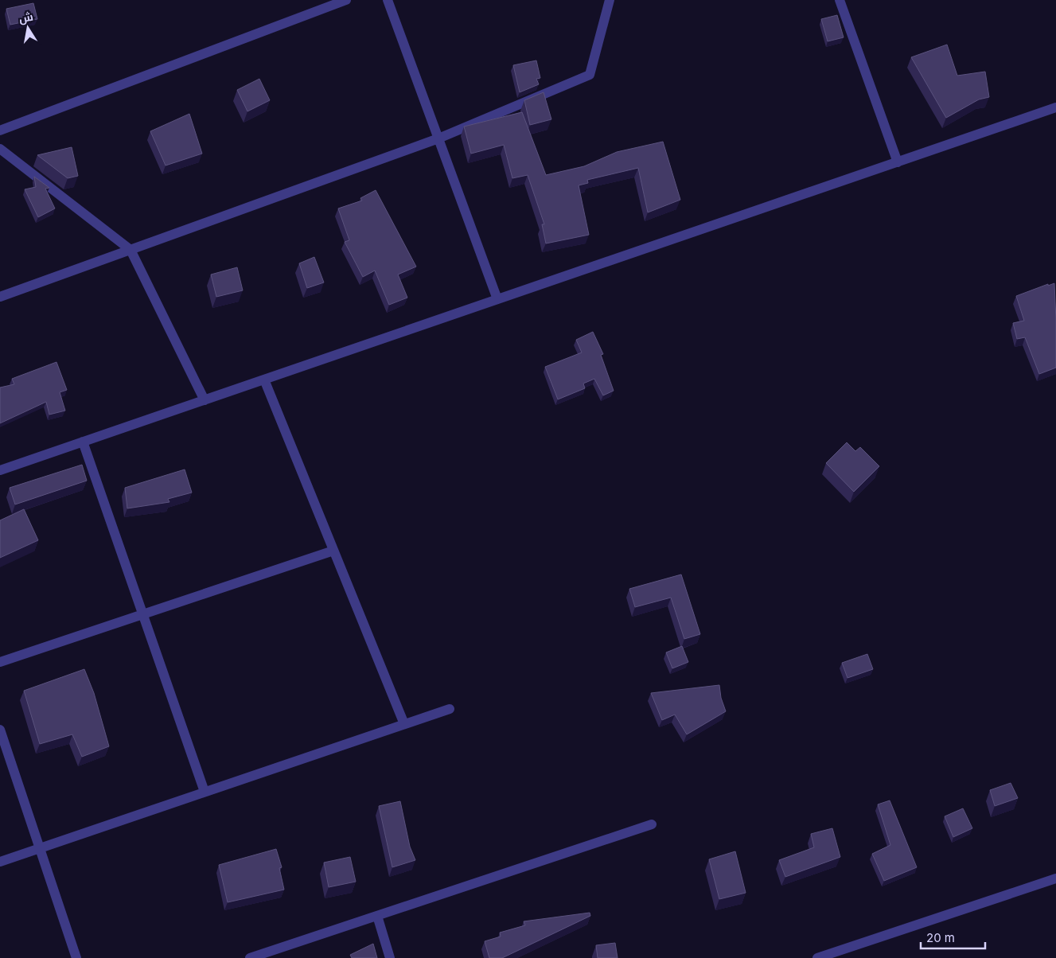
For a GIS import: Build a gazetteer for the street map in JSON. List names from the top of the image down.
{
  "scale_bar": "20 m",
  "north": "top"
}
